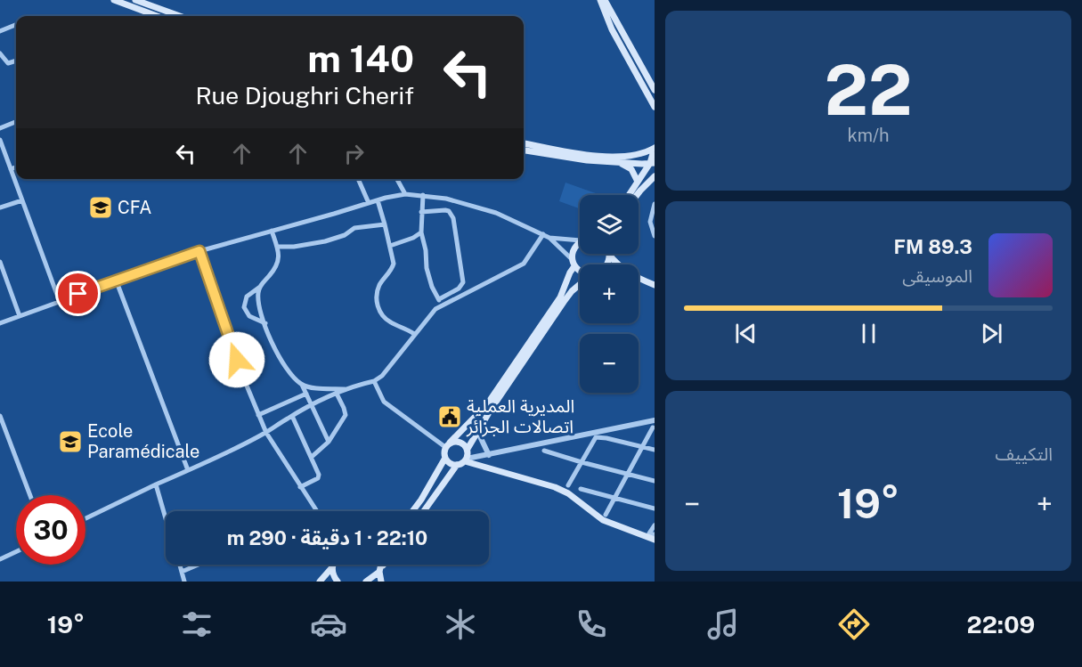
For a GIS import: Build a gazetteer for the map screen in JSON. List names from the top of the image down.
{
  "places": {
    "school or university": ["CFA", "Ecole Paramédicale"],
    "public building": ["المديرية العملية اتصالات الجزائر"]
  },
  "page": {
    "tile": [
      ["22", "km/h"],
      "التكييف"
    ],
    "turn": ["140 m", "Rue Djoughri Cherif"],
    "map_buttons": ["+", "−"],
    "song": ["89.3 FM", "الموسيقى"],
    "heat": ["−", "19°", "+"],
    "limit": "30",
    "trip": "22:10 · 1 دقيقة · 290 m",
    "tabs": ["22:09", "19°"]
  }
}
